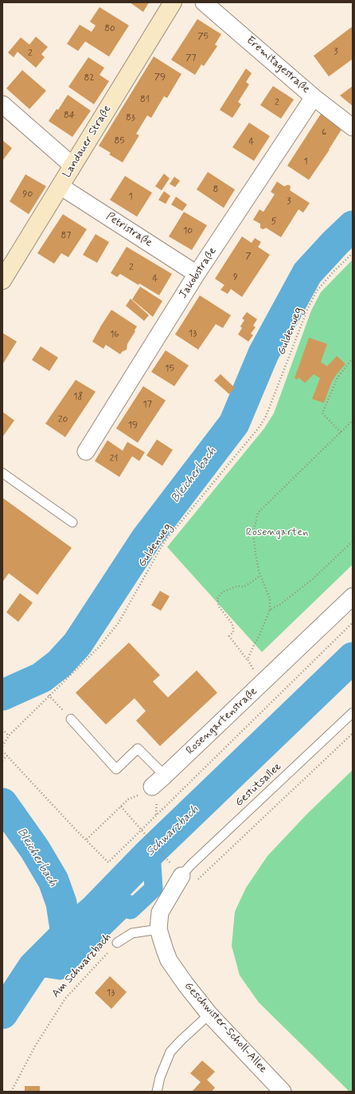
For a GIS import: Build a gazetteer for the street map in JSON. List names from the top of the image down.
{
  "streets": {
    "main road": ["Landauer Straße"],
    "street": [
      "Eremitagestraße",
      "Petristraße",
      "Jakobstraße",
      "Rosengartenstraße",
      "Geschwister-Scholl-Allee"
    ],
    "lane": ["Gestütsallee", "Am Schwarzbach"],
    "path": ["Guldenweg"]
  },
  "crossings": [
    ["Eremitagestraße", "Jakobstraße"],
    ["Landauer Straße", "Petristraße"],
    ["Petristraße", "Jakobstraße"],
    ["Gestütsallee", "Geschwister-Scholl-Allee"],
    ["Am Schwarzbach", "Geschwister-Scholl-Allee"]
  ],
  "water": ["Bleicherbach", "Schwarzbach"],
  "parks": ["Rosengarten"],
  "house_numbers": [
    "80",
    "75",
    "3",
    "2",
    "77",
    "79",
    "82",
    "81",
    "2",
    "84",
    "83",
    "6",
    "85",
    "4",
    "1",
    "8",
    "90",
    "1",
    "3",
    "5",
    "10",
    "87",
    "7",
    "2",
    "9",
    "4",
    "13",
    "16",
    "15",
    "18",
    "17",
    "20",
    "19",
    "21",
    "13"
  ]
}
